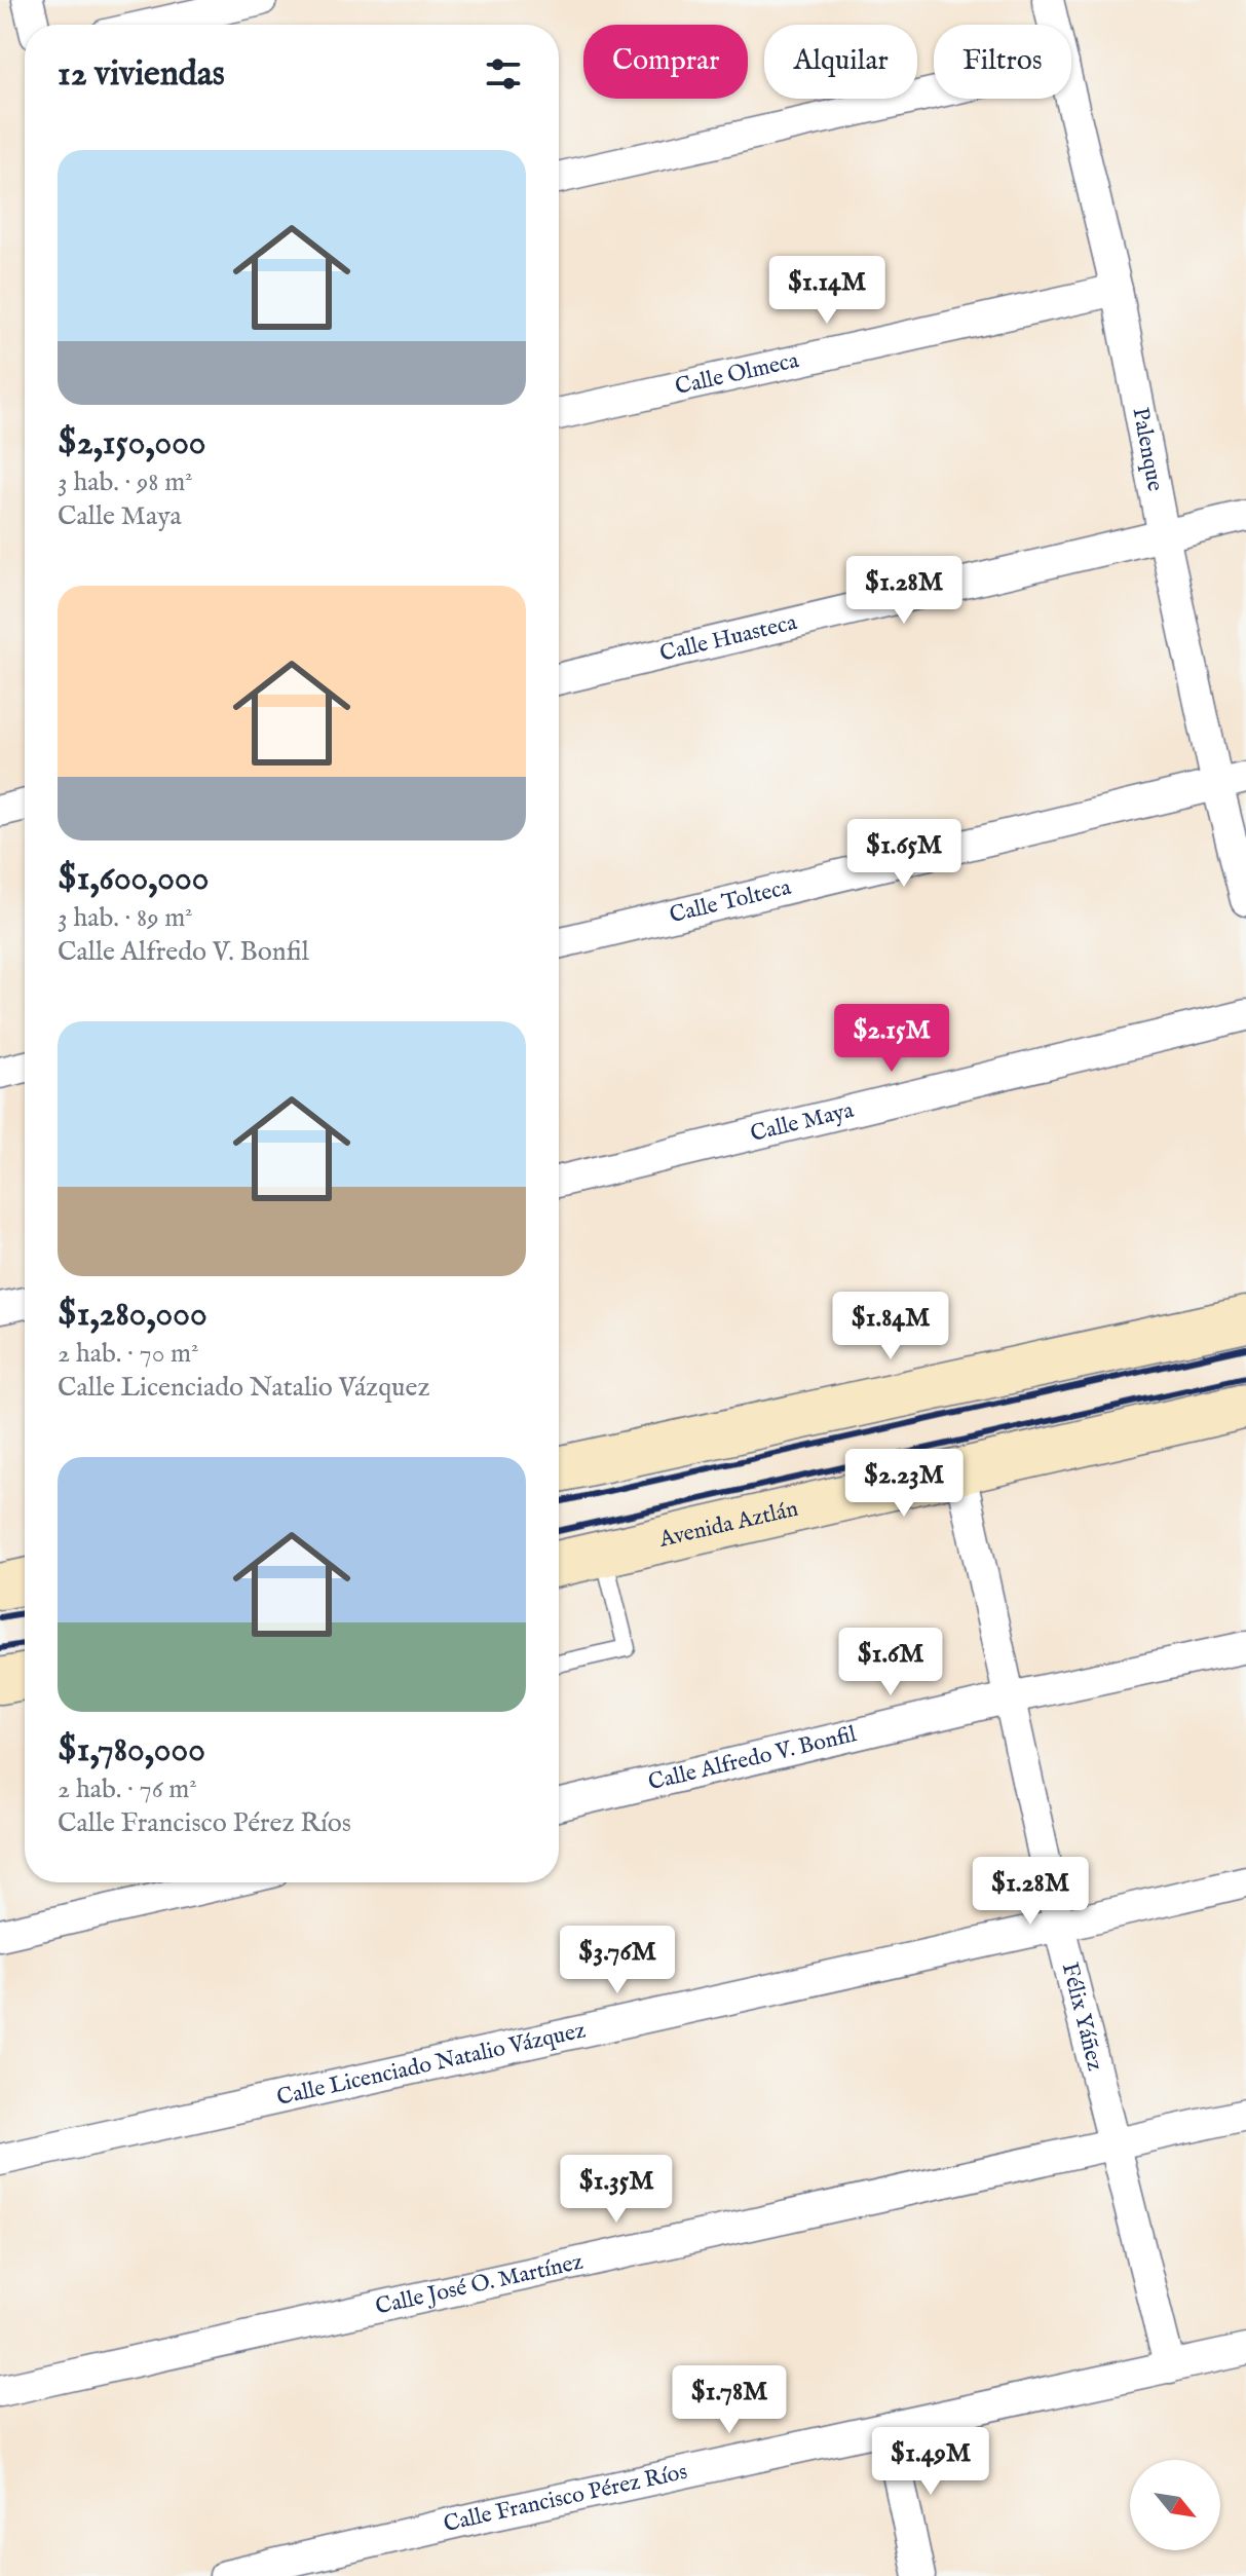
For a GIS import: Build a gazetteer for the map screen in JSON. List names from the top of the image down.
{
  "streets": {
    "main road": ["Avenida Aztlán"],
    "street": [
      "Calle Olmeca",
      "Palenque",
      "Calle Huasteca",
      "Calle Tolteca",
      "Calle Maya",
      "Calle Alfredo V. Bonfil",
      "Félix Yáñez",
      "Calle Licenciado Natalio Vázquez",
      "Calle José O. Martínez",
      "Calle Francisco Pérez Ríos"
    ]
  },
  "crossings": [
    ["Calle Olmeca", "Palenque"],
    ["Palenque", "Calle Huasteca"],
    ["Palenque", "Calle Tolteca"],
    ["Avenida Aztlán", "Félix Yáñez"],
    ["Calle Alfredo V. Bonfil", "Félix Yáñez"],
    ["Félix Yáñez", "Calle Licenciado Natalio Vázquez"],
    ["Félix Yáñez", "Calle José O. Martínez"],
    ["Félix Yáñez", "Calle Francisco Pérez Ríos"]
  ],
  "north": "bottom right",
  "page": {
    "chip": ["Comprar", "Alquilar", "Filtros"],
    "heading": "12 viviendas",
    "list": [
      {
        "name": "$2,150,000",
        "note": "3 hab. · 98 m² · Calle Maya"
      },
      {
        "name": "$1,600,000",
        "note": "3 hab. · 89 m² · Calle Alfredo V. Bonfil"
      },
      {
        "name": "$1,280,000",
        "note": "2 hab. · 70 m² · Calle Licenciado Natalio Vázquez"
      },
      {
        "name": "$1,780,000",
        "note": "2 hab. · 76 m² · Calle Francisco Pérez Ríos"
      }
    ],
    "price": [
      "$1.14M",
      "$1.28M",
      "$1.65M",
      "$2.15M",
      "$1.84M",
      "$2.23M",
      "$1.6M",
      "$1.28M",
      "$3.76M",
      "$1.35M",
      "$1.78M",
      "$1.49M"
    ]
  }
}
